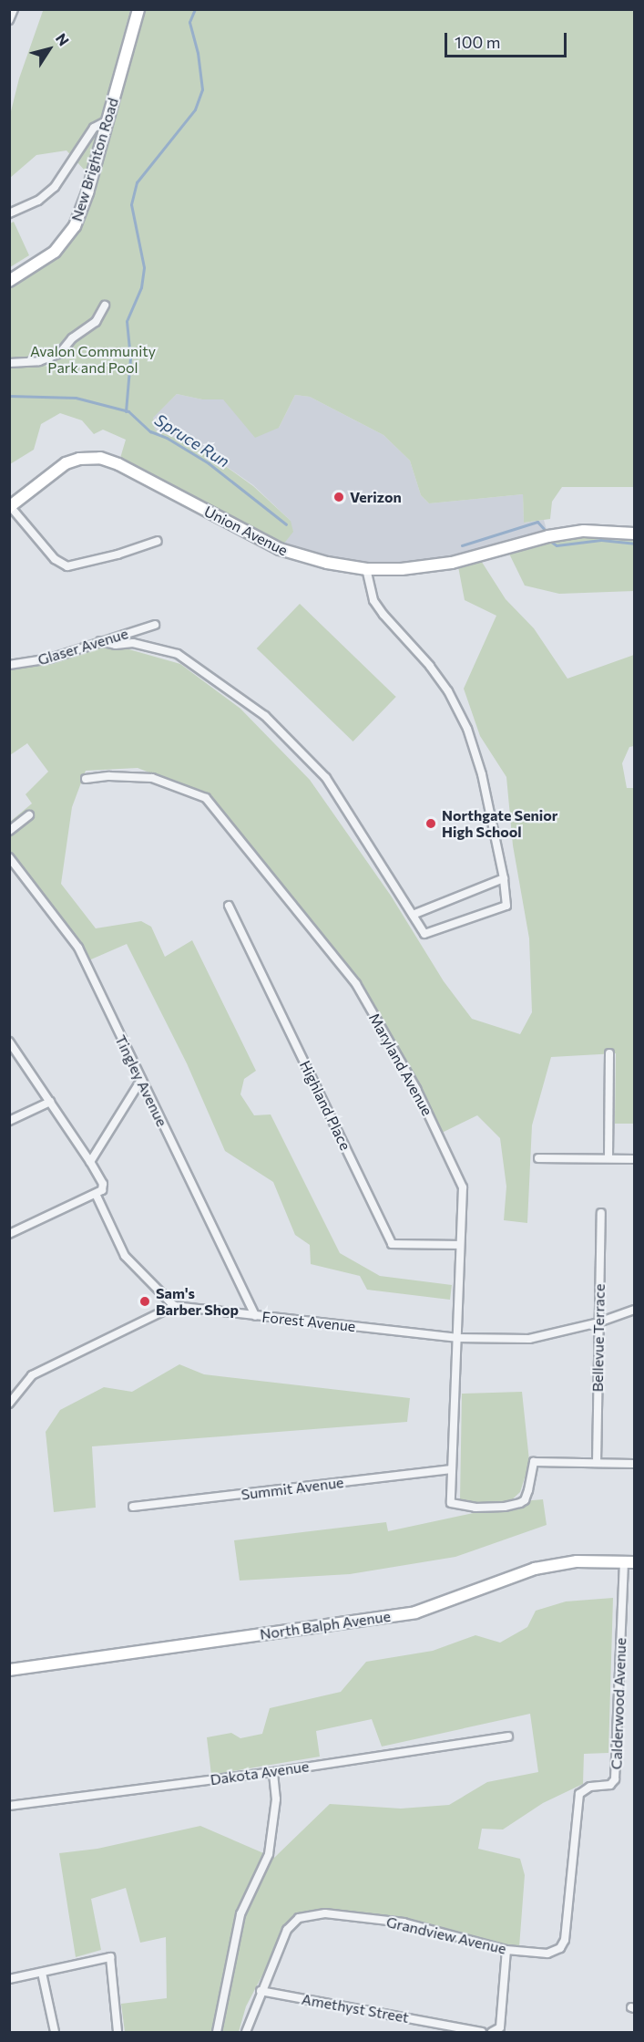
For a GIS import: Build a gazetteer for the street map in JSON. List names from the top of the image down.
{
  "streets": {
    "street": [
      "New Brighton Road",
      "Union Avenue",
      "Glaser Avenue",
      "Maryland Avenue",
      "Tingley Avenue",
      "Highland Place",
      "Forest Avenue",
      "Bellevue Terrace",
      "Summit Avenue",
      "North Balph Avenue",
      "Calderwood Avenue",
      "Dakota Avenue",
      "Grandview Avenue",
      "Amethyst Street"
    ]
  },
  "crossings": [
    ["Maryland Avenue", "Highland Place"],
    ["Maryland Avenue", "Forest Avenue"],
    ["Maryland Avenue", "Bellevue Terrace"],
    ["Maryland Avenue", "Summit Avenue"],
    ["Tingley Avenue", "Forest Avenue"],
    ["Forest Avenue", "Bellevue Terrace"],
    ["North Balph Avenue", "Calderwood Avenue"],
    ["Calderwood Avenue", "Grandview Avenue"],
    ["Grandview Avenue", "Amethyst Street"]
  ],
  "water": ["Spruce Run"],
  "parks": ["Avalon Community Park and Pool"],
  "places": ["Verizon", "Northgate Senior High School", "Sam's Barber Shop"],
  "scale_bar": "100 m",
  "north": "top right"
}
